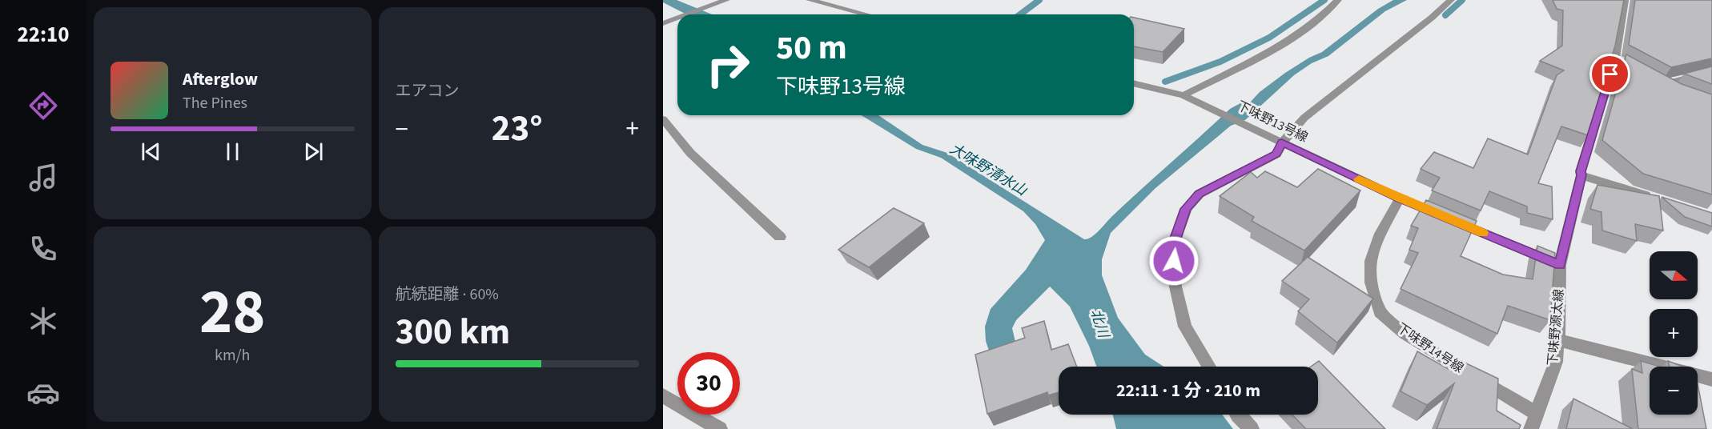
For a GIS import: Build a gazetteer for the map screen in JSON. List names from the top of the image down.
{
  "streets": {
    "street": ["下味野13号線", "下味野源太線", "下味野14号線"]
  },
  "crossings": [
    ["下味野13号線", "下味野源太線"],
    ["下味野13号線", "下味野14号線"],
    ["下味野源太線", "下味野14号線"]
  ],
  "water": ["大味野清水山", "北川"],
  "north": "right",
  "page": {
    "tabs": "22:10",
    "tile": [
      "エアコン",
      ["28", "km/h"],
      ["航続距離 · 60%", "300 km"]
    ],
    "turn": ["50 m", "下味野13号線"],
    "song": ["Afterglow", "The Pines"],
    "heat": ["−", "23°", "+"],
    "map_buttons": ["+", "−"],
    "limit": "30",
    "trip": "22:11 · 1 分 · 210 m"
  }
}
